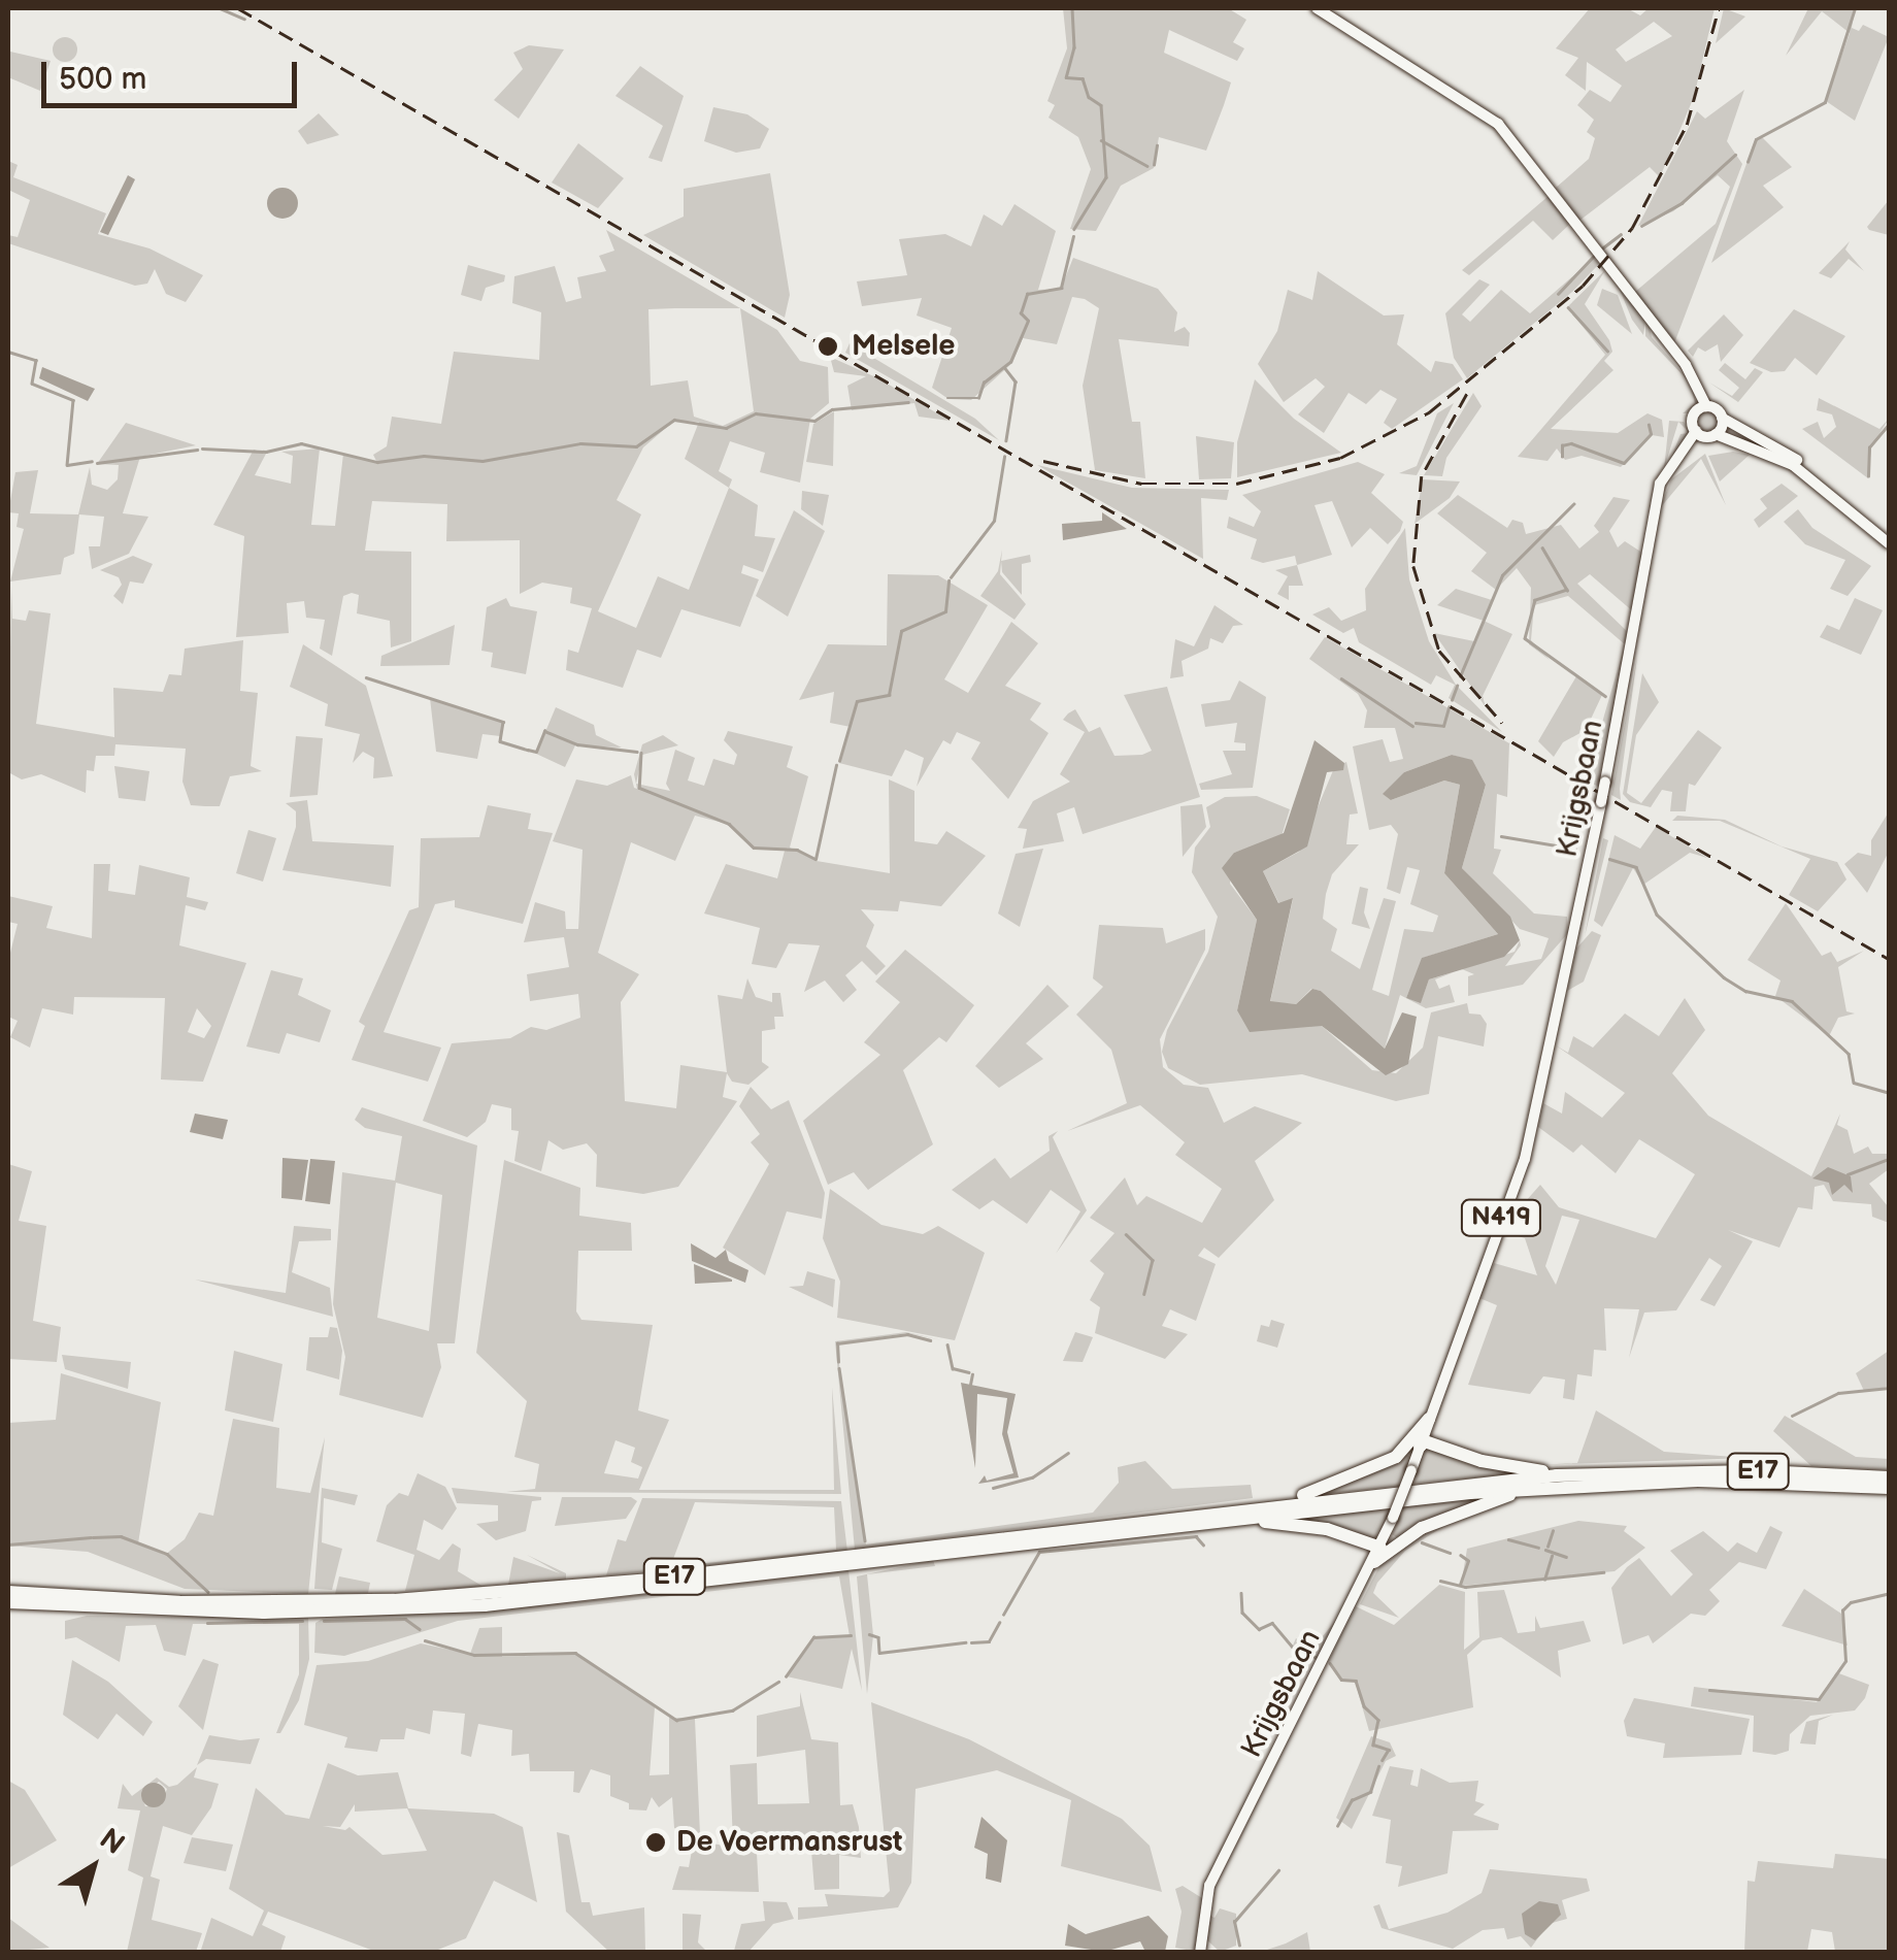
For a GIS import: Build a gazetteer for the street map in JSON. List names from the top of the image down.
{
  "streets": {
    "highway": ["E17"],
    "main road": ["Krijgsbaan", "N419"]
  },
  "crossings": [
    ["Krijgsbaan", "N419"]
  ],
  "places": ["Melsele", "De Voermansrust"],
  "scale_bar": "500 m",
  "north": "top right"
}
